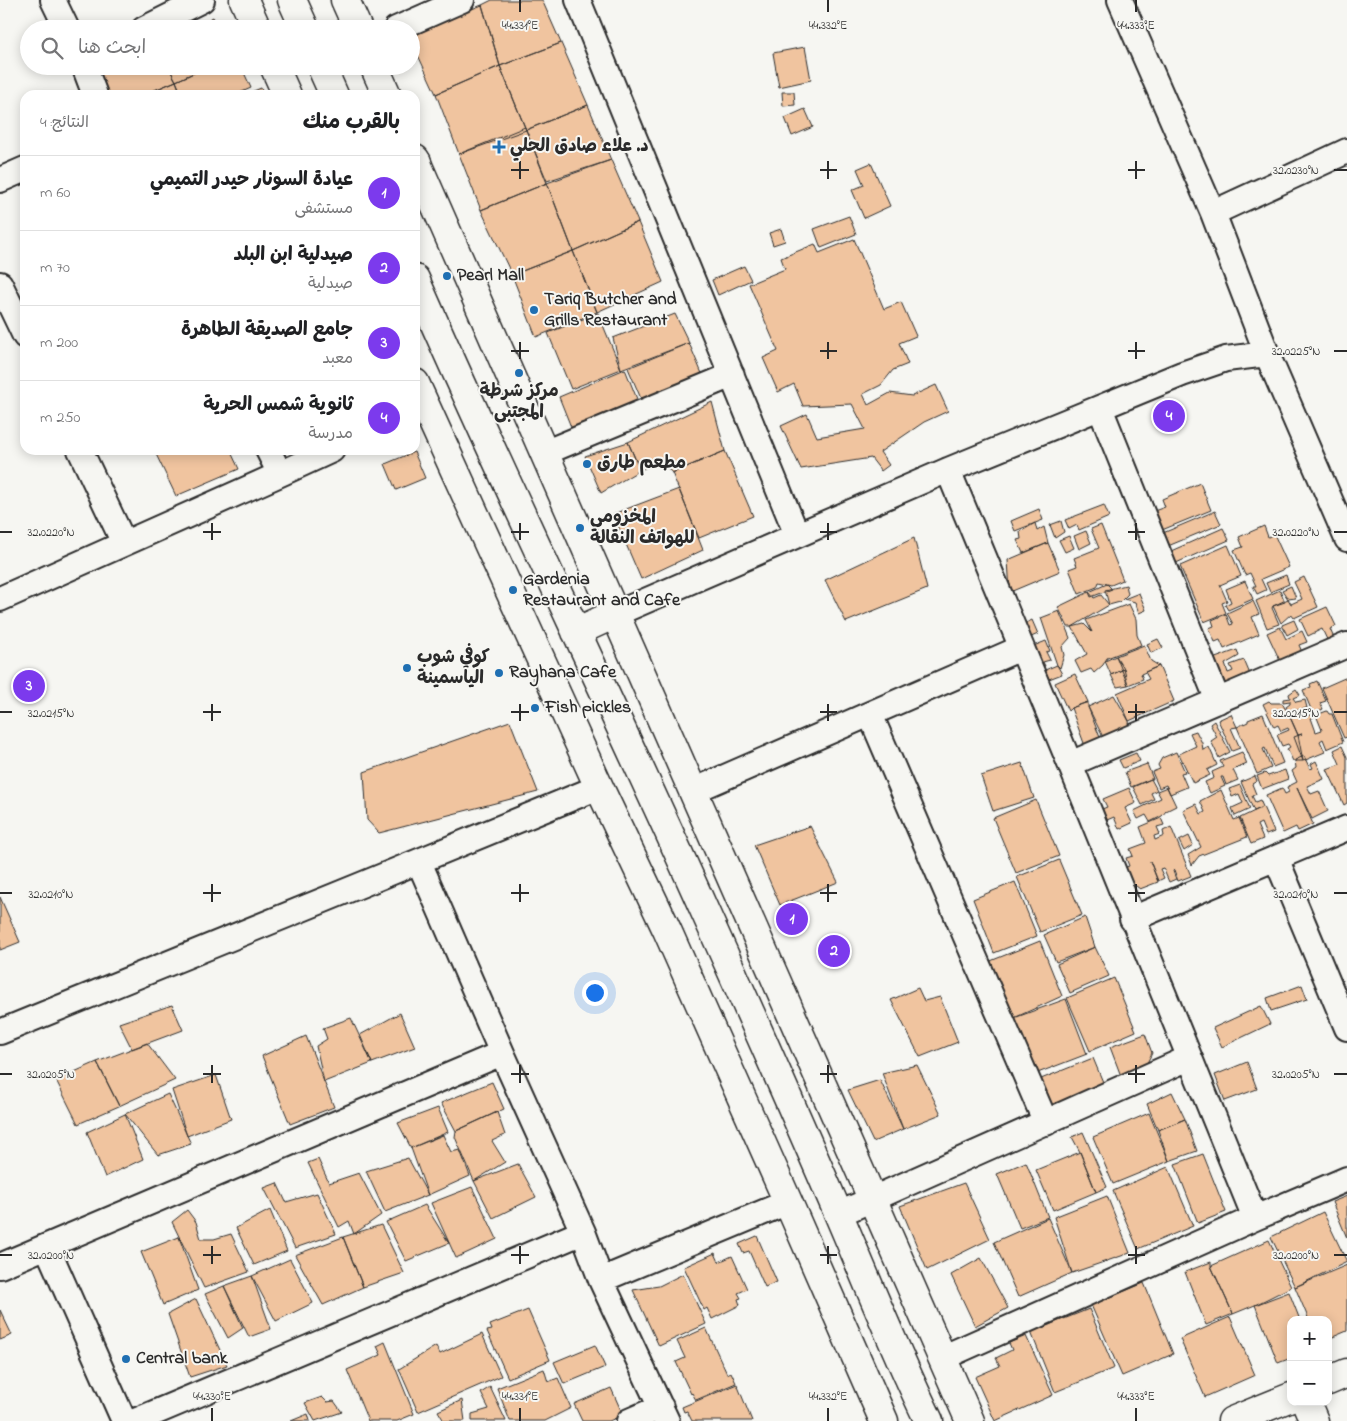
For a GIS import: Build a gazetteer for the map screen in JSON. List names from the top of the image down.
{
  "places": {
    "health": ["د. علاء صادق الحلي"],
    "other": [
      "Pearl Mall",
      "Tariq Butcher and Grills Restaurant",
      "مركز شرطة المجتبى",
      "مطعم طارق",
      "المخزومي للهواتف النقالة",
      "Gardenia Restaurant and Cafe",
      "كوفي شوب الياسمينة",
      "Rayhana Cafe",
      "Fish pickles",
      "Central bank"
    ]
  },
  "page": {
    "search": "ابحث هنا",
    "heading": ["بالقرب منك", "النتائج: 4"],
    "list": [
      {
        "mark": "1",
        "name": "عيادة السونار حيدر التميمي",
        "note": "مستشفى",
        "value": "60 m"
      },
      {
        "mark": "2",
        "name": "صيدلية ابن البلد",
        "note": "صيدلية",
        "value": "70 m"
      },
      {
        "mark": "3",
        "name": "جامع الصديقة الطاهرة",
        "note": "معبد",
        "value": "200 m"
      },
      {
        "mark": "4",
        "name": "ثانوية شمس الحرية",
        "note": "مدرسة",
        "value": "250 m"
      }
    ],
    "pins": [
      "4",
      "3",
      "1",
      "2"
    ],
    "map_buttons": ["+", "−"]
  },
  "coordinates": [
    "44.331°E",
    "44.332°E",
    "44.333°E",
    "32.0230°N",
    "32.0225°N",
    "32.0220°N",
    "32.0215°N",
    "32.0210°N",
    "32.0205°N",
    "32.0200°N",
    "44.330°E"
  ]
}
